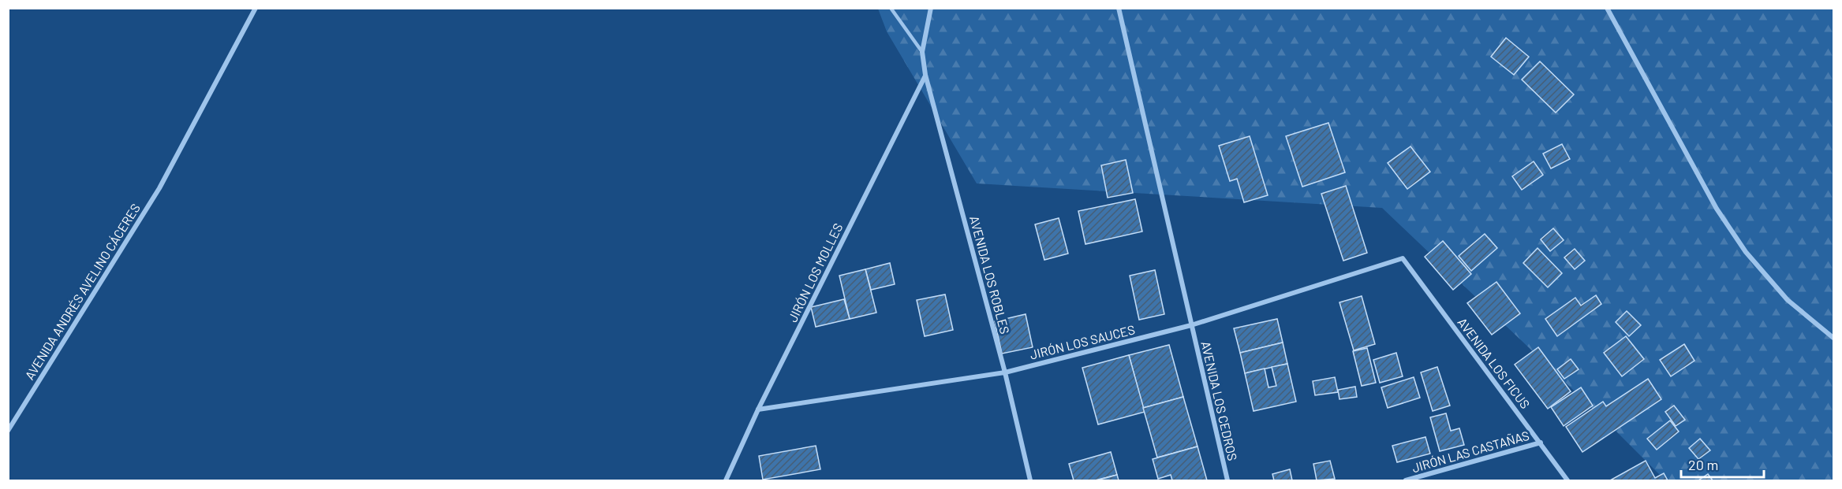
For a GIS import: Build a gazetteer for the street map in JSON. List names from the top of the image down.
{
  "streets": {
    "street": [
      "JIRÓN LOS MOLLES",
      "AVENIDA LOS ROBLES",
      "AVENIDA ANDRÉS AVELINO CÁCERES",
      "JIRÓN LOS SAUCES",
      "AVENIDA LOS FICUS",
      "AVENIDA LOS CEDROS",
      "JIRÓN LAS CASTAÑAS"
    ]
  },
  "crossings": [
    ["JIRÓN LOS MOLLES", "AVENIDA LOS ROBLES"],
    ["JIRÓN LOS MOLLES", "JIRÓN LOS SAUCES"],
    ["AVENIDA LOS ROBLES", "JIRÓN LOS SAUCES"],
    ["JIRÓN LOS SAUCES", "AVENIDA LOS FICUS"],
    ["JIRÓN LOS SAUCES", "AVENIDA LOS CEDROS"],
    ["AVENIDA LOS FICUS", "JIRÓN LAS CASTAÑAS"]
  ],
  "scale_bar": "20 m"
}
